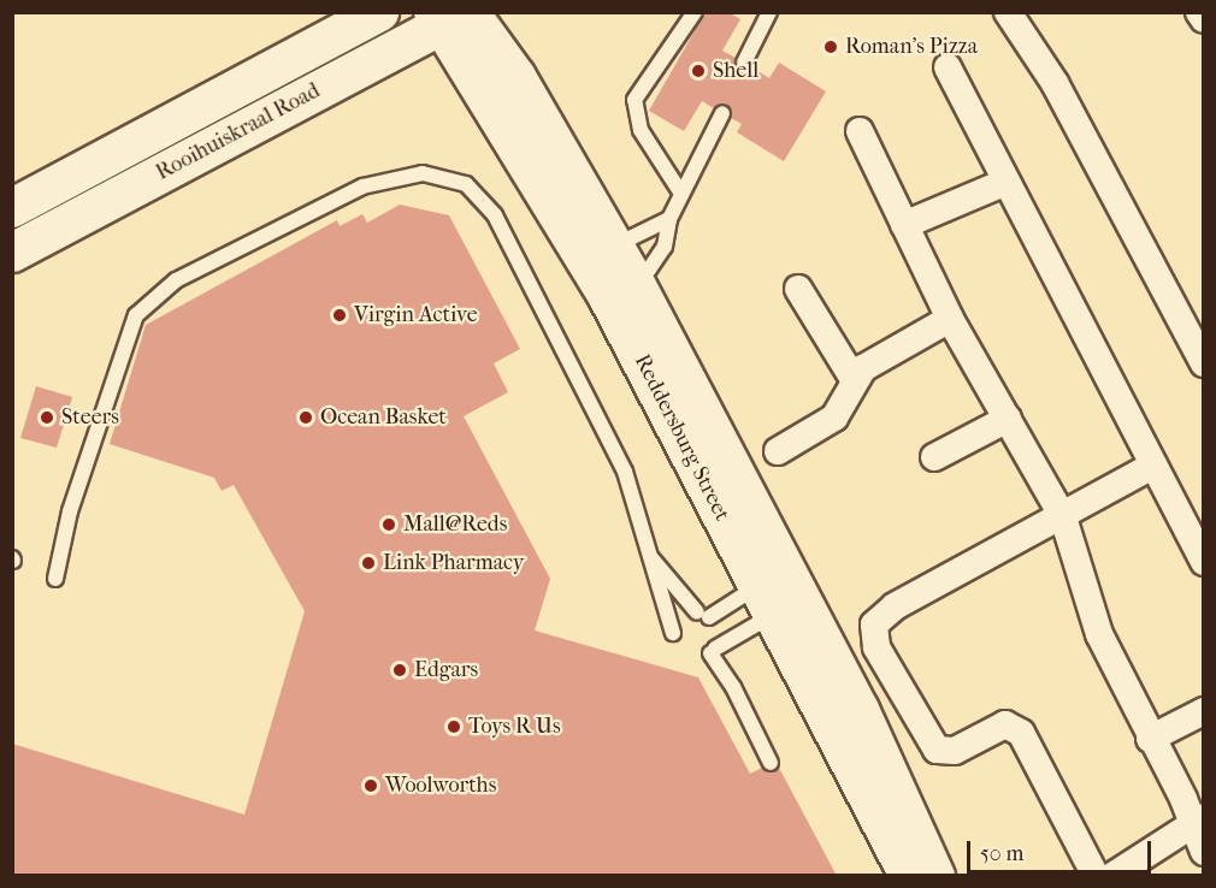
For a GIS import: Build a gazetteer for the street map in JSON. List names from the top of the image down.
{
  "streets": {
    "street": ["Rooihuiskraal Road", "Reddersburg Street"]
  },
  "crossings": [
    ["Rooihuiskraal Road", "Reddersburg Street"]
  ],
  "places": [
    "Roman's Pizza",
    "Shell",
    "Virgin Active",
    "Steers",
    "Ocean Basket",
    "Mall@Reds",
    "Link Pharmacy",
    "Edgars",
    "Toys R Us",
    "Woolworths"
  ],
  "scale_bar": "50 m"
}
